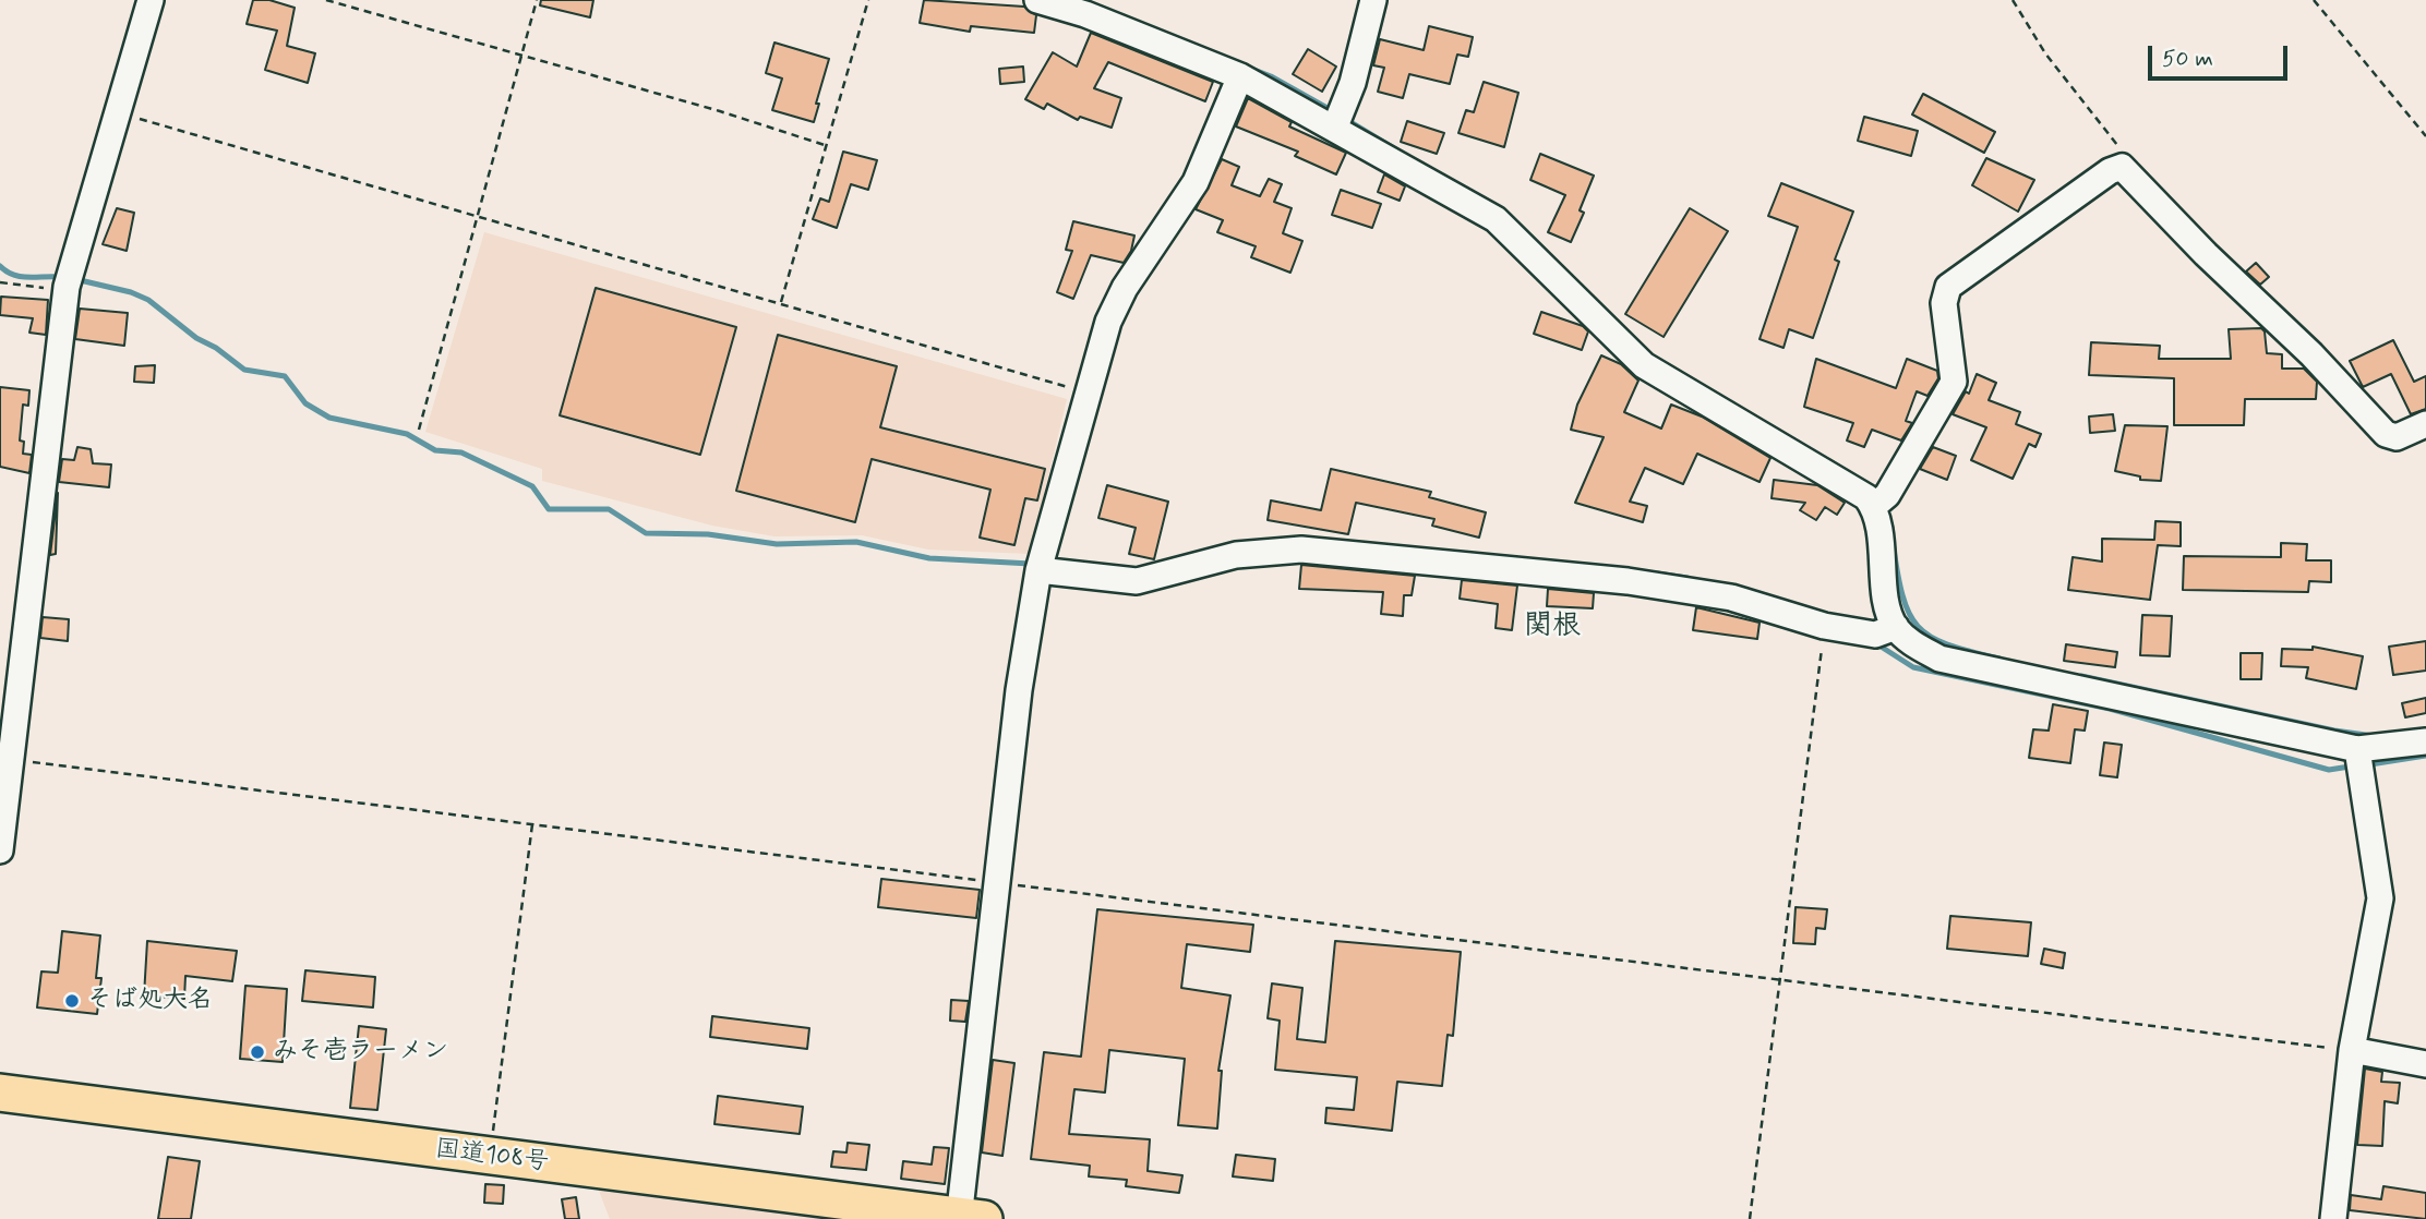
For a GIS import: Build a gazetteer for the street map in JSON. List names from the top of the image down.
{
  "streets": {
    "highway": ["国道108号"]
  },
  "districts": ["関根"],
  "places": ["そば処大名", "みそ壱ラーメン"],
  "scale_bar": "50 m"
}
